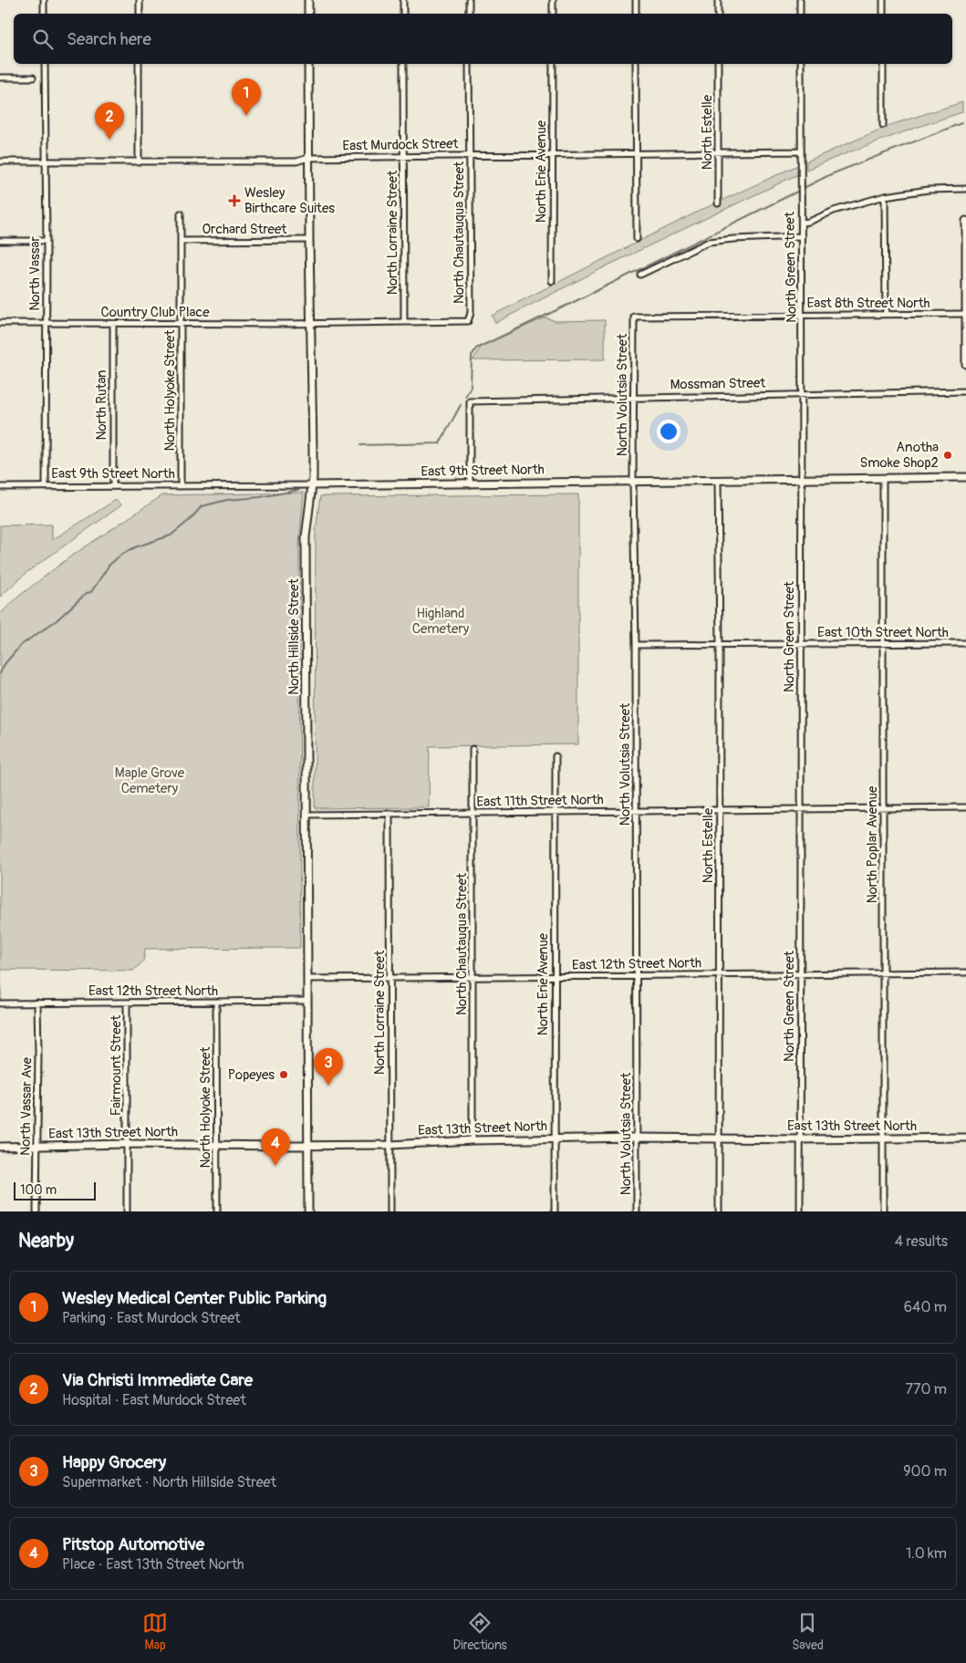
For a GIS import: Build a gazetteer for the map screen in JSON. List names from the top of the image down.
{
  "streets": {
    "main road": ["East 9th Street North", "North Hillside Street", "East 13th Street North"],
    "street": [
      "North Estelle",
      "East Murdock Street",
      "North Erie Avenue",
      "Orchard Street",
      "North Lorraine Street",
      "North Chautauqua Street",
      "North Green Street",
      "North Vassar",
      "East 8th Street North",
      "Country Club Place",
      "Mossman Street",
      "North Holyoke Street",
      "North Volutsia Street",
      "North Rutan",
      "East 10th Street North",
      "East 11th Street North",
      "North Poplar Avenue",
      "East 12th Street North",
      "Fairmount Street",
      "North Vassar Ave"
    ]
  },
  "crossings": [
    ["North Estelle", "East Murdock Street"],
    ["North Estelle", "East 9th Street North"],
    ["North Estelle", "East 10th Street North"],
    ["North Estelle", "East 11th Street North"],
    ["North Estelle", "East 12th Street North"],
    ["North Estelle", "East 13th Street North"],
    ["East Murdock Street", "North Erie Avenue"],
    ["East Murdock Street", "North Lorraine Street"],
    ["East Murdock Street", "North Chautauqua Street"],
    ["East Murdock Street", "North Green Street"],
    ["East Murdock Street", "North Vassar"],
    ["East Murdock Street", "North Hillside Street"],
    ["North Erie Avenue", "East 11th Street North"],
    ["North Erie Avenue", "East 12th Street North"],
    ["North Erie Avenue", "East 13th Street North"],
    ["Orchard Street", "North Holyoke Street"],
    ["Orchard Street", "North Hillside Street"],
    ["North Lorraine Street", "North Chautauqua Street"],
    ["North Lorraine Street", "East 11th Street North"],
    ["North Lorraine Street", "East 12th Street North"],
    ["North Lorraine Street", "East 13th Street North"],
    ["North Chautauqua Street", "East 11th Street North"],
    ["North Chautauqua Street", "East 12th Street North"],
    ["North Chautauqua Street", "East 13th Street North"],
    ["North Green Street", "East 8th Street North"],
    ["North Green Street", "Mossman Street"],
    ["North Green Street", "East 9th Street North"],
    ["North Green Street", "East 10th Street North"],
    ["North Green Street", "East 11th Street North"],
    ["North Green Street", "East 12th Street North"],
    ["North Green Street", "East 13th Street North"],
    ["North Vassar", "Country Club Place"],
    ["North Vassar", "East 9th Street North"],
    ["East 8th Street North", "North Volutsia Street"],
    ["Country Club Place", "North Holyoke Street"],
    ["Country Club Place", "North Rutan"],
    ["Country Club Place", "North Hillside Street"],
    ["Mossman Street", "North Volutsia Street"],
    ["Mossman Street", "East 9th Street North"],
    ["North Holyoke Street", "East 9th Street North"],
    ["North Holyoke Street", "East 12th Street North"],
    ["North Holyoke Street", "East 13th Street North"],
    ["North Volutsia Street", "East 9th Street North"],
    ["North Volutsia Street", "East 10th Street North"],
    ["North Volutsia Street", "East 11th Street North"],
    ["North Volutsia Street", "East 12th Street North"],
    ["North Volutsia Street", "East 13th Street North"],
    ["North Rutan", "East 9th Street North"],
    ["East 9th Street North", "North Hillside Street"],
    ["East 9th Street North", "North Poplar Avenue"],
    ["East 10th Street North", "North Poplar Avenue"],
    ["North Hillside Street", "East 11th Street North"],
    ["North Hillside Street", "East 12th Street North"],
    ["North Hillside Street", "East 13th Street North"],
    ["East 11th Street North", "North Poplar Avenue"],
    ["North Poplar Avenue", "East 12th Street North"],
    ["North Poplar Avenue", "East 13th Street North"],
    ["East 12th Street North", "Fairmount Street"],
    ["East 12th Street North", "North Vassar Ave"],
    ["Fairmount Street", "East 13th Street North"],
    ["North Vassar Ave", "East 13th Street North"]
  ],
  "parks": ["Highland Cemetery", "Maple Grove Cemetery"],
  "places": {
    "health": ["Wesley Birthcare Suites"],
    "other": ["Anotha Smoke Shop2", "Popeyes"]
  },
  "scale_bar": "100 m",
  "page": {
    "search": "Search here",
    "pins": [
      "1",
      "2",
      "3",
      "4"
    ],
    "scale": "100 m",
    "heading": ["Nearby", "4 results"],
    "list": [
      {
        "mark": "1",
        "name": "Wesley Medical Center Public Parking",
        "note": "Parking · East Murdock Street",
        "value": "640 m"
      },
      {
        "mark": "2",
        "name": "Via Christi Immediate Care",
        "note": "Hospital · East Murdock Street",
        "value": "770 m"
      },
      {
        "mark": "3",
        "name": "Happy Grocery",
        "note": "Supermarket · North Hillside Street",
        "value": "900 m"
      },
      {
        "mark": "4",
        "name": "Pitstop Automotive",
        "note": "Place · East 13th Street North",
        "value": "1.0 km"
      }
    ],
    "nav": ["Map", "Directions", "Saved"]
  }
}
